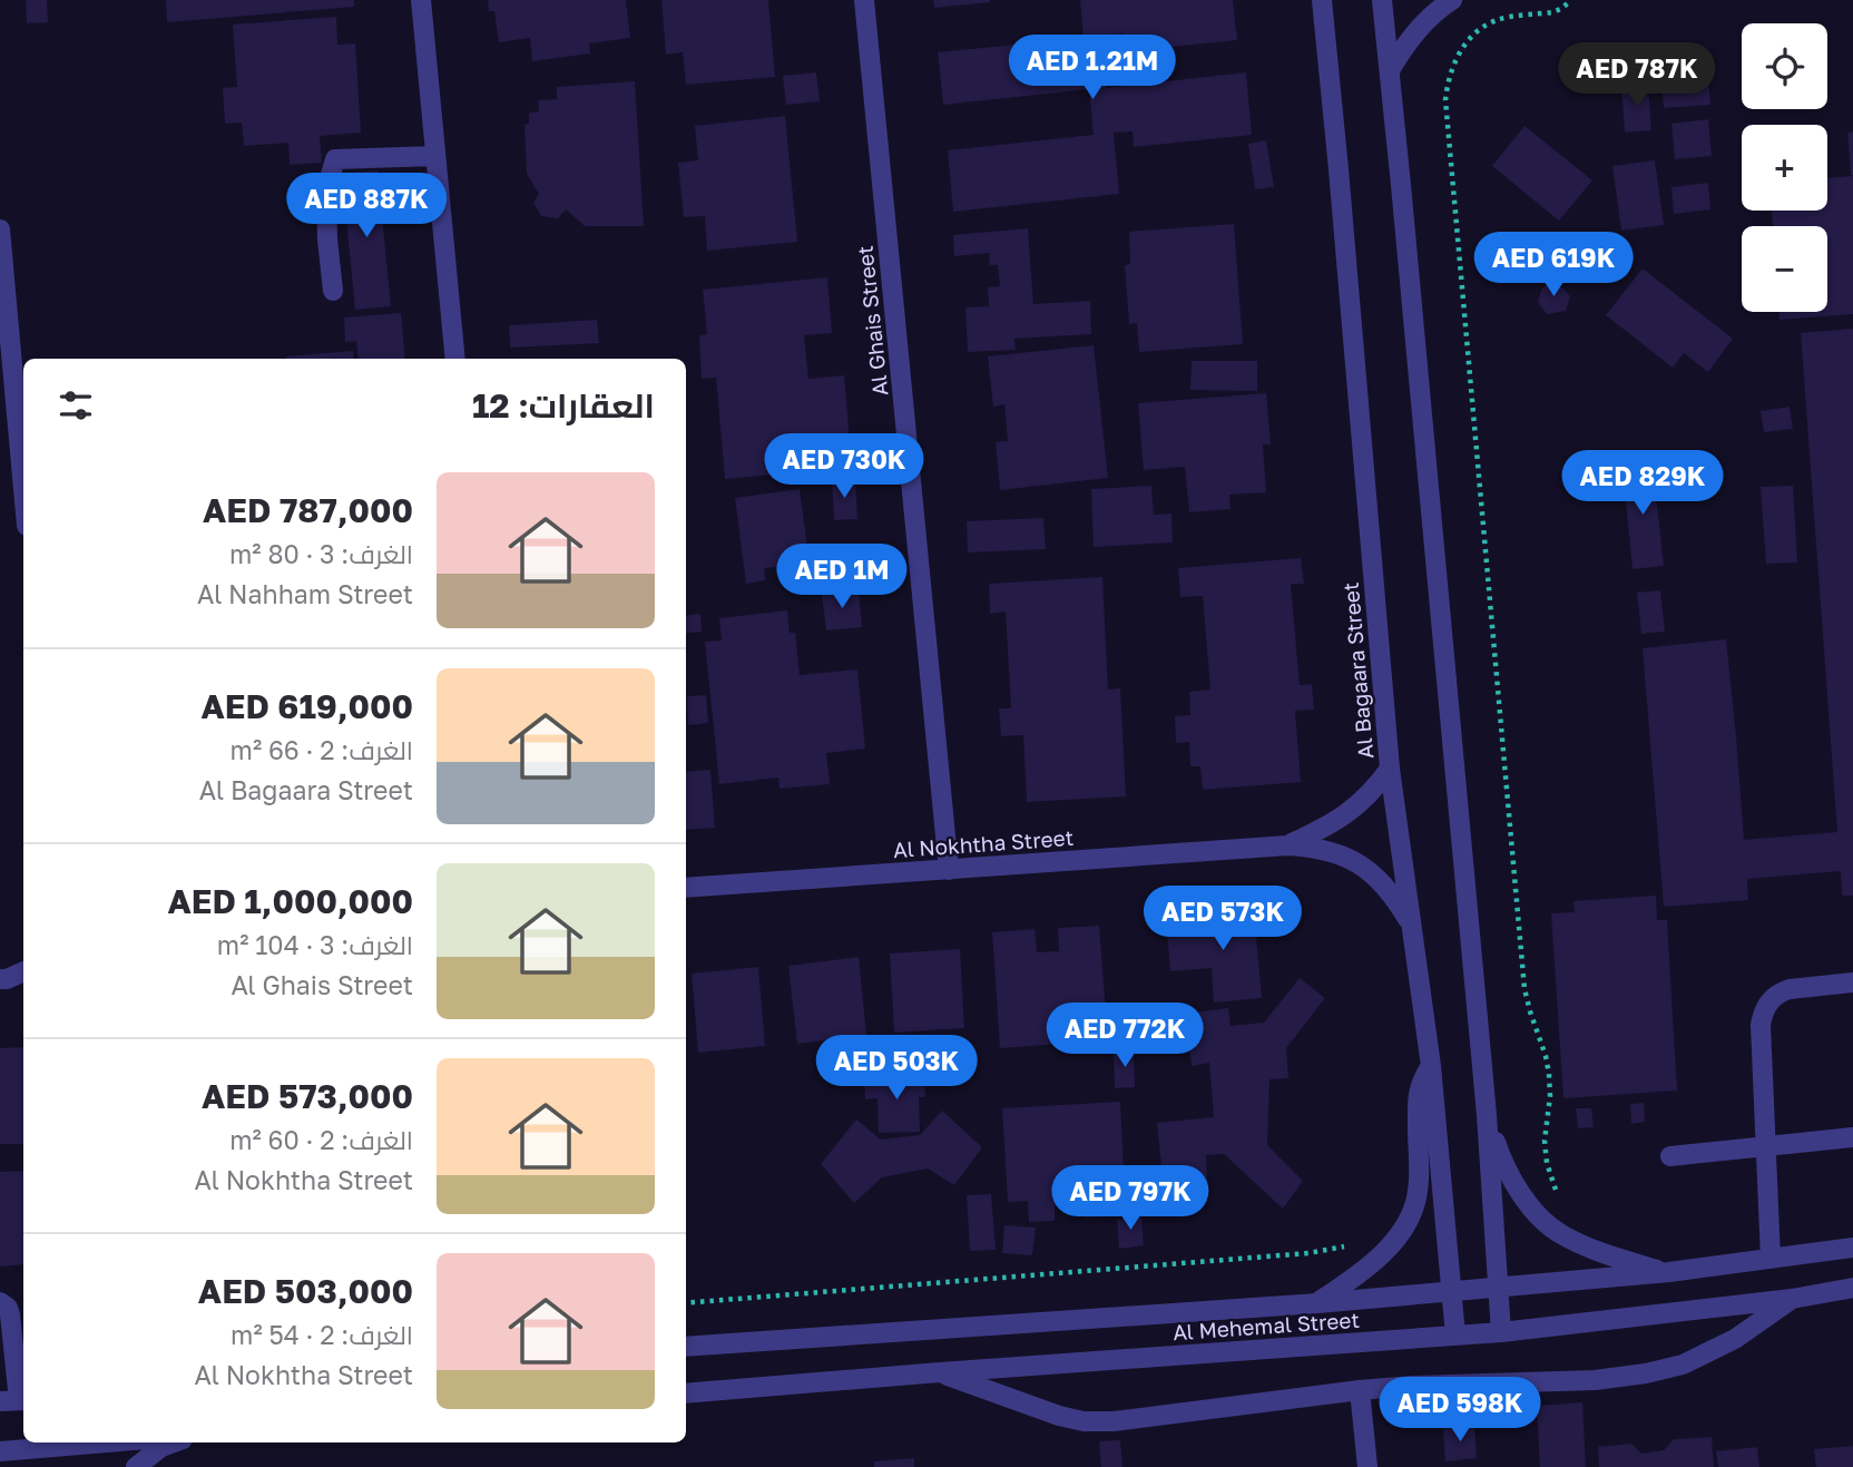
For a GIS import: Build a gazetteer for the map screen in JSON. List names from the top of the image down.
{
  "streets": {
    "street": [
      "Al Ghais Street",
      "Al Bagaara Street",
      "Al Nokhtha Street",
      "Al Mehemal Street"
    ]
  },
  "crossings": [
    ["Al Ghais Street", "Al Nokhtha Street"],
    ["Al Bagaara Street", "Al Nokhtha Street"],
    ["Al Bagaara Street", "Al Mehemal Street"]
  ],
  "page": {
    "map_buttons": ["+", "−"],
    "price": [
      "AED 1.21M",
      "AED 787K",
      "AED 887K",
      "AED 619K",
      "AED 730K",
      "AED 829K",
      "AED 1M",
      "AED 573K",
      "AED 772K",
      "AED 503K",
      "AED 797K",
      "AED 598K"
    ],
    "heading": "العقارات: 12",
    "list": [
      {
        "name": "AED 787,000",
        "note": "الغرف: 3 · 80 m² · Al Nahham Street"
      },
      {
        "name": "AED 619,000",
        "note": "الغرف: 2 · 66 m² · Al Bagaara Street"
      },
      {
        "name": "AED 1,000,000",
        "note": "الغرف: 3 · 104 m² · Al Ghais Street"
      },
      {
        "name": "AED 573,000",
        "note": "الغرف: 2 · 60 m² · Al Nokhtha Street"
      },
      {
        "name": "AED 503,000",
        "note": "الغرف: 2 · 54 m² · Al Nokhtha Street"
      }
    ]
  }
}
